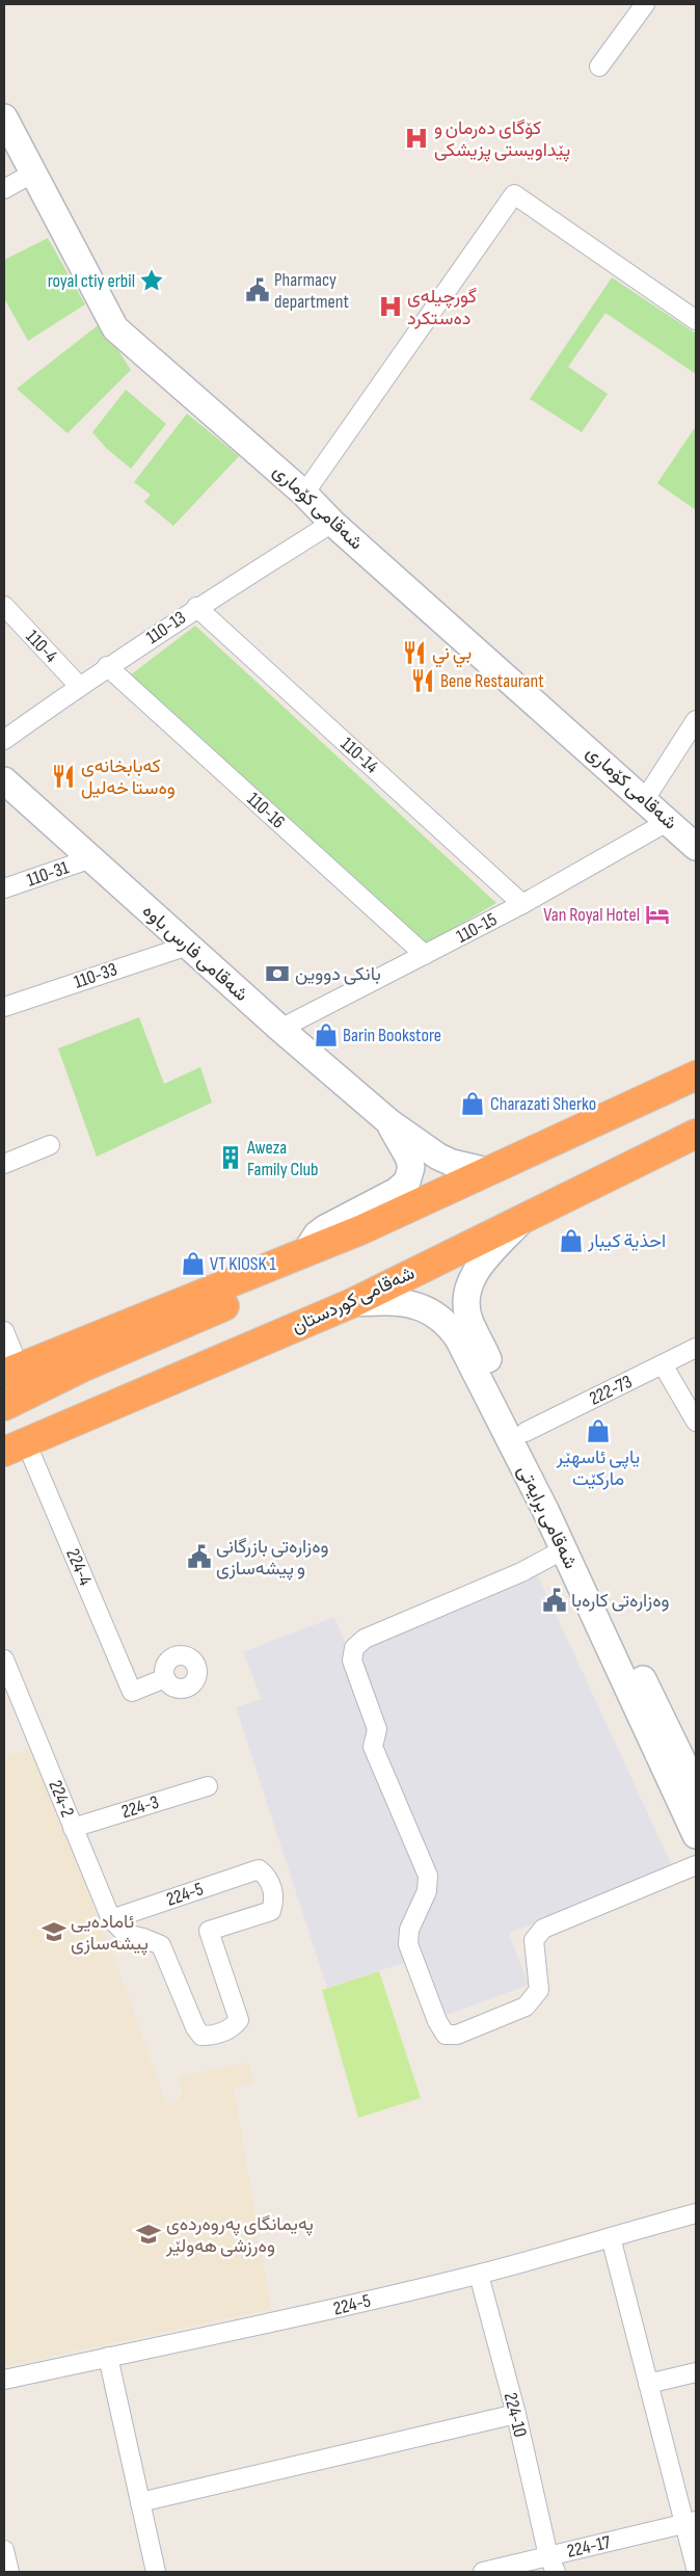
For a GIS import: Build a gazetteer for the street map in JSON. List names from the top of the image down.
{
  "streets": {
    "highway": ["شەقامی کوردستان"],
    "street": [
      "شەقامی کۆماری",
      "110-13",
      "110-4",
      "110-14",
      "110-16",
      "110-31",
      "110-15",
      "شەقامی فارس باوە",
      "110-33",
      "222-73",
      "شەقامی برایەتی",
      "224-4",
      "224-2",
      "224-3",
      "224-5",
      "224-10",
      "224-17"
    ]
  },
  "crossings": [
    ["شەقامی کۆماری", "110-13"],
    ["شەقامی کۆماری", "110-15"],
    ["110-13", "110-4"],
    ["110-13", "110-14"],
    ["110-13", "110-16"],
    ["110-14", "110-15"],
    ["110-16", "110-15"],
    ["110-31", "شەقامی فارس باوە"],
    ["110-15", "شەقامی فارس باوە"],
    ["شەقامی فارس باوە", "110-33"],
    ["شەقامی کوردستان", "شەقامی برایەتی"],
    ["شەقامی کوردستان", "224-4"],
    ["222-73", "شەقامی برایەتی"],
    ["224-2", "224-3"],
    ["224-2", "224-5"],
    ["224-5", "224-10"],
    ["224-10", "224-17"]
  ],
  "places": {
    "hospital": ["کۆگای دەرمان و پێداویستی پزیشکی", "گورچیله‌ی ده‌ستكرد"],
    "place": ["royal ctiy erbil"],
    "public building": ["Pharmacy department", "وەزارەتی بازرگانی و پیشەسازی", "وەزارەتی کارەبا"],
    "restaurant": ["بي ني", "Bene Restaurant", "کەبابخانەی وەستا خەلیل"],
    "hotel": ["Van Royal Hotel"],
    "bank": ["بانکی دووین"],
    "shop": [
      "Barin Bookstore",
      "Charazati Sherko",
      "احذية كيبار",
      "VT KIOSK 1",
      "ياپی ئاسهێر مارکێت"
    ],
    "building": ["Aweza Family Club"],
    "school or university": ["ئامادەیی پیشەسازی", "پەیمانگای پەروەردەی وەرزشی هەولێر"]
  }
}
